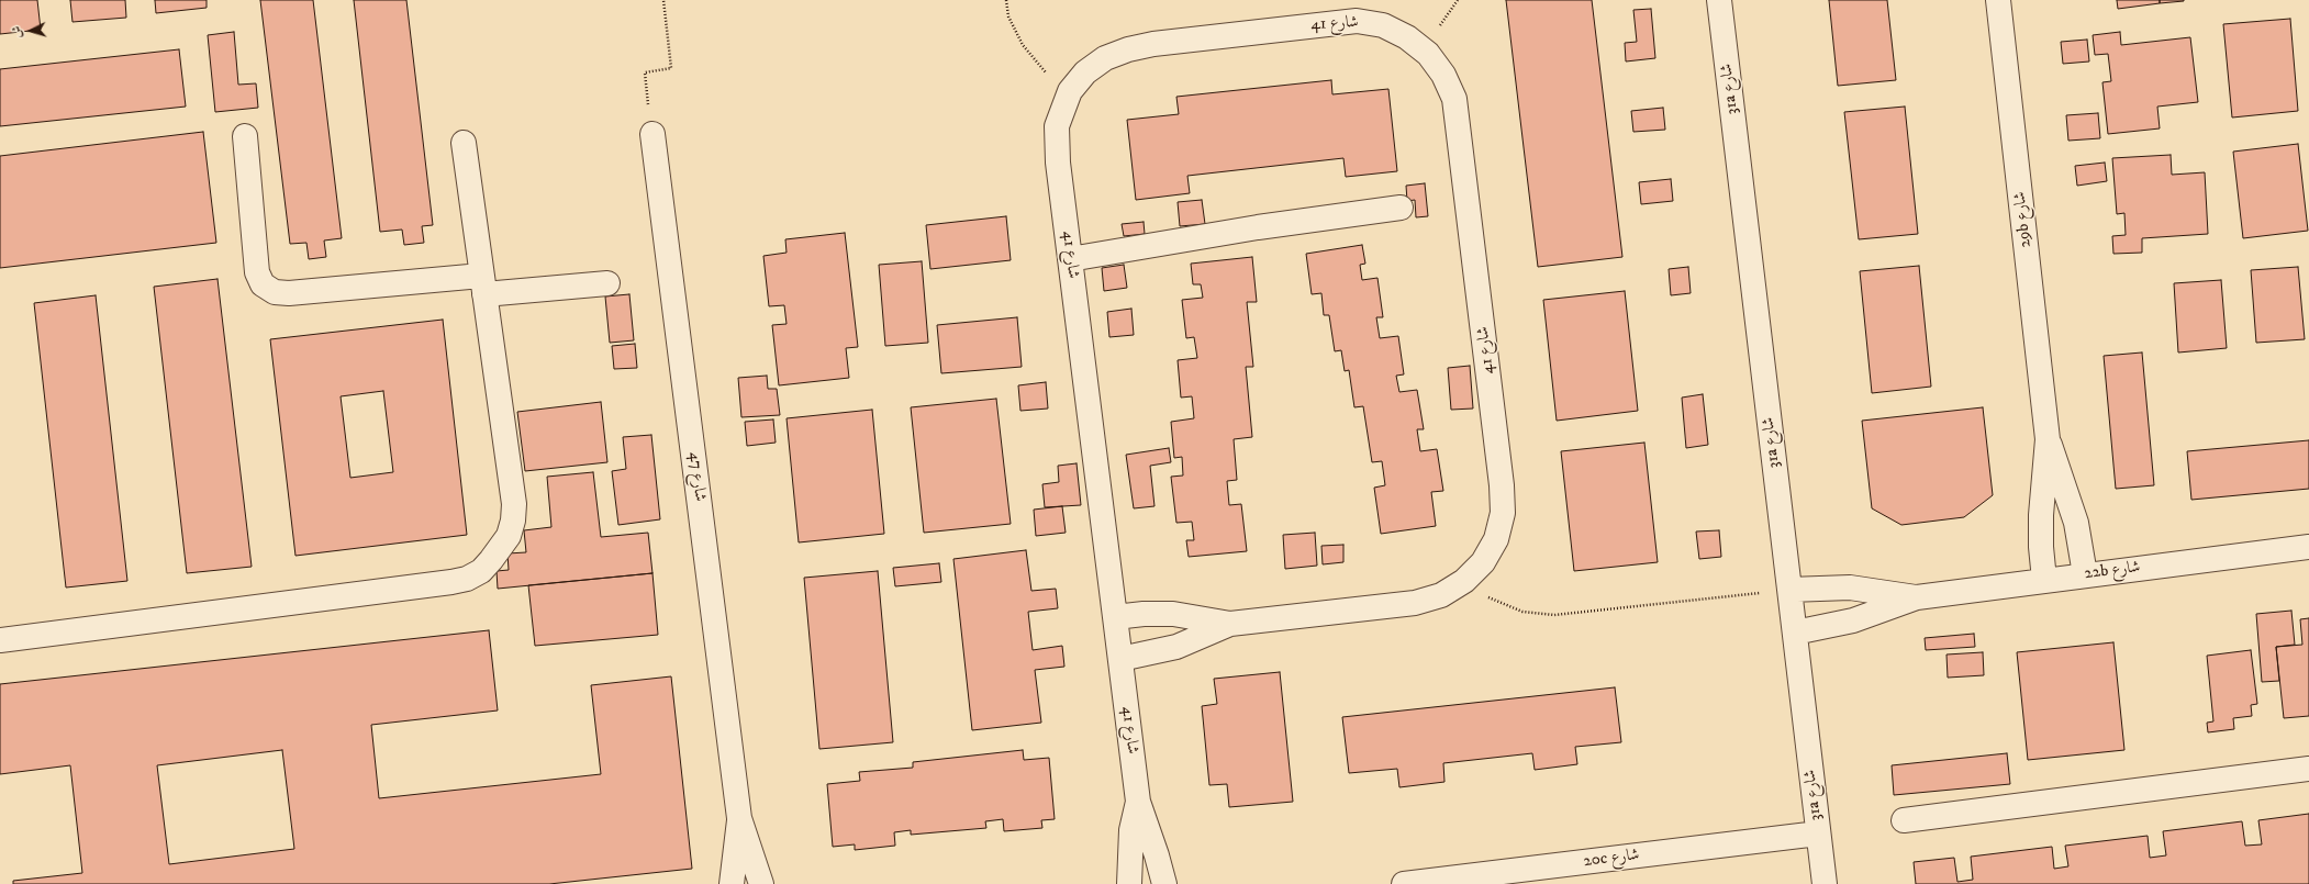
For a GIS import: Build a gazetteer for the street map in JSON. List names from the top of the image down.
{
  "streets": {
    "street": [
      "شارع 41",
      "31a شارع",
      "29b شارع",
      "شارع 47",
      "22b شارع",
      "20c شارع"
    ]
  },
  "crossings": [
    ["31a شارع", "20c شارع"]
  ],
  "north": "left"
}
